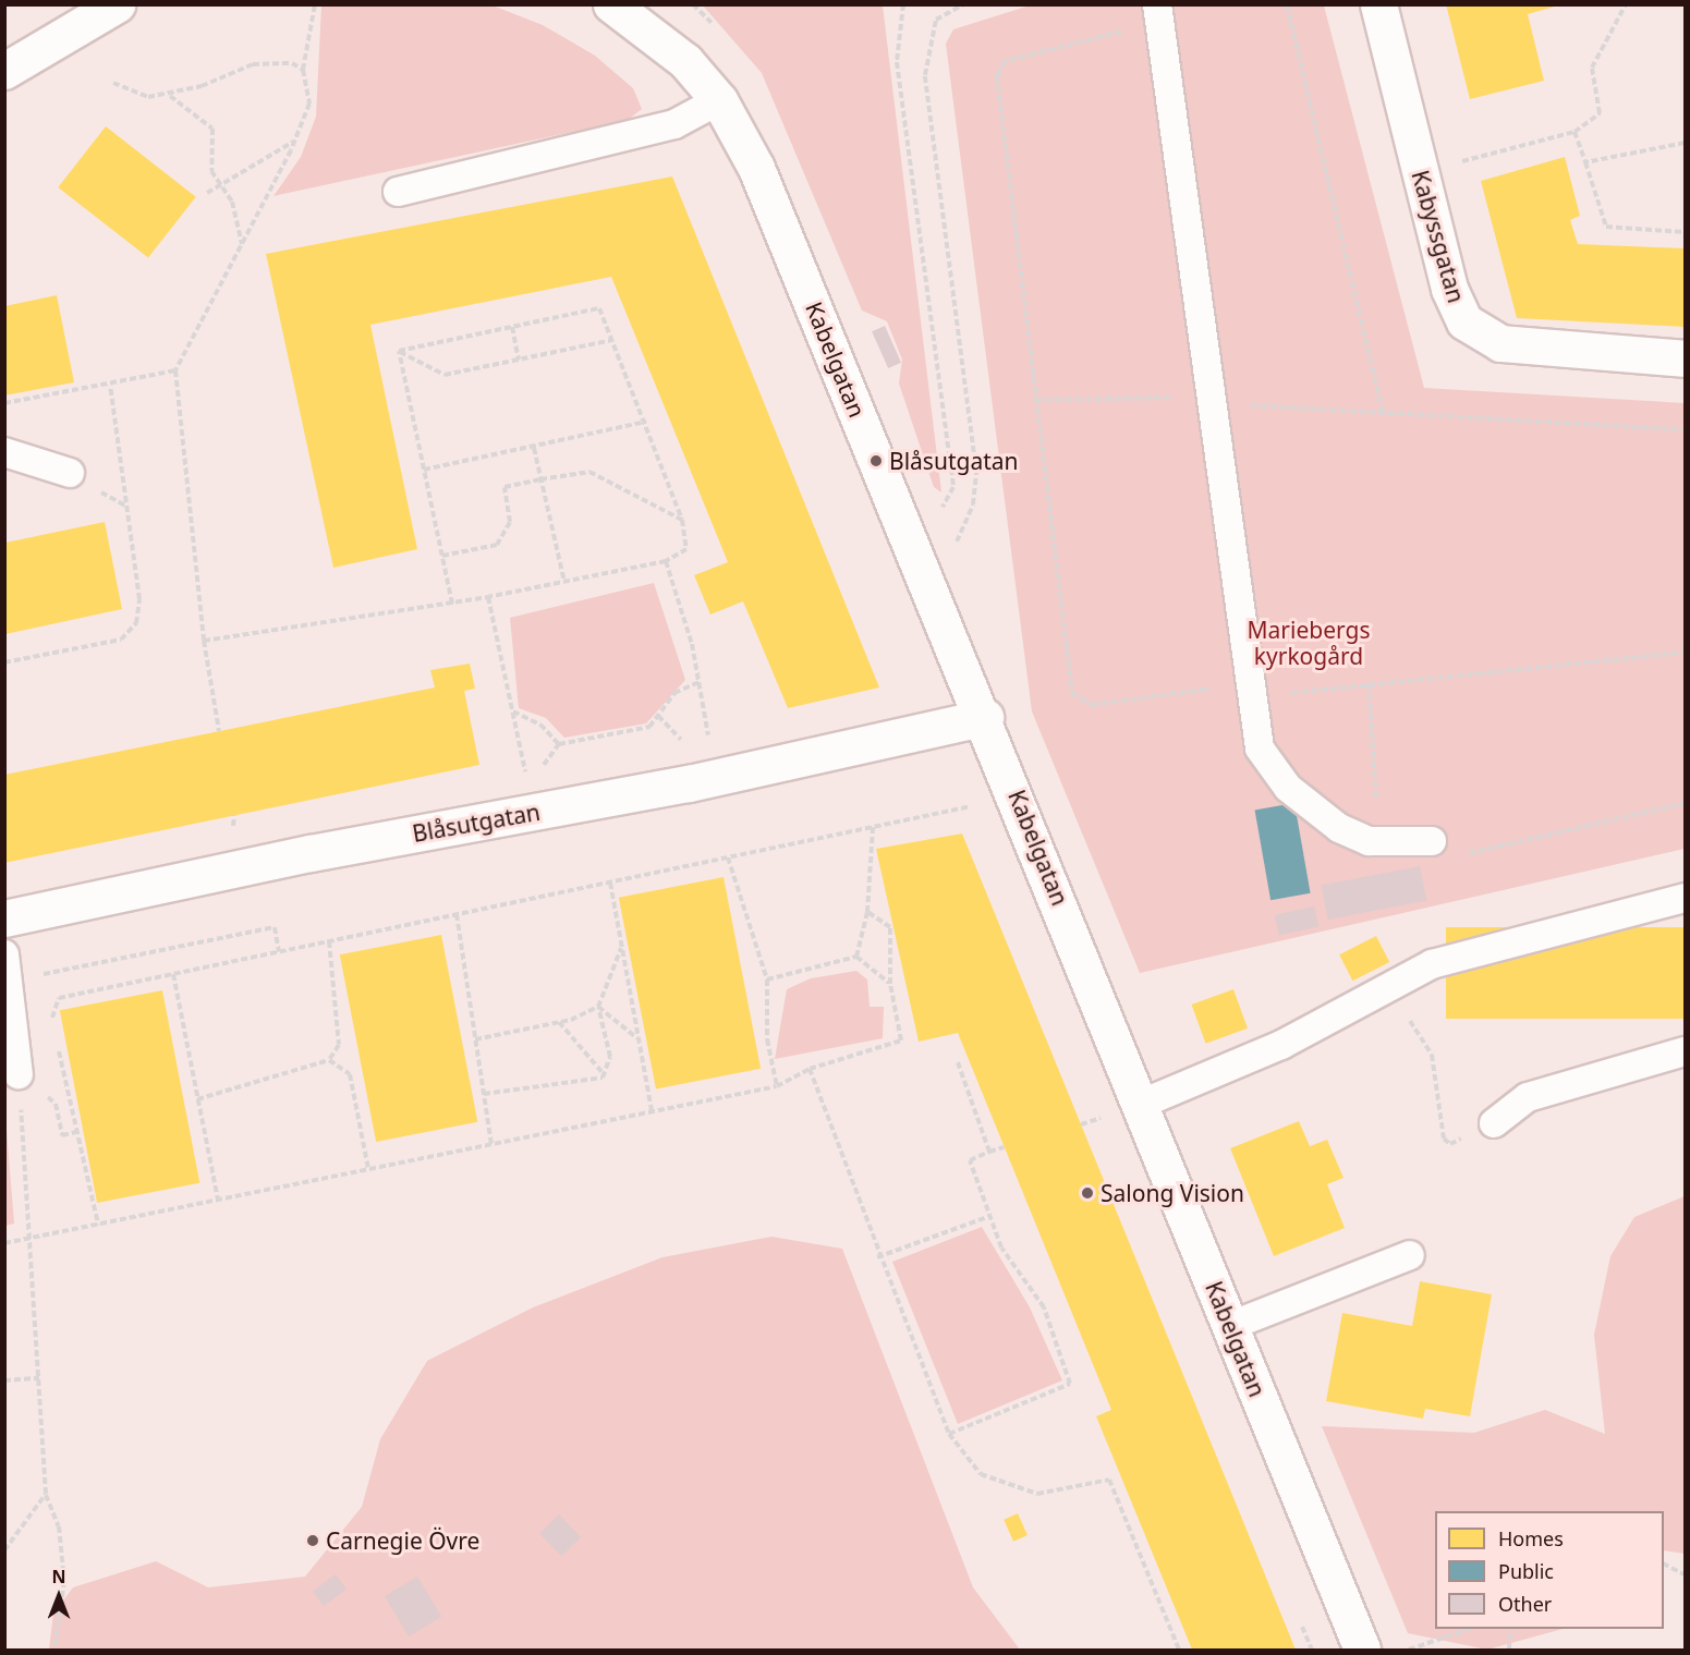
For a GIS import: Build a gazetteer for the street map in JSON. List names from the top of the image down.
{
  "streets": {
    "street": ["Kabyssgatan", "Kabelgatan", "Blåsutgatan"]
  },
  "crossings": [
    ["Kabelgatan", "Blåsutgatan"]
  ],
  "parks": ["Mariebergs kyrkogård"],
  "places": ["Blåsutgatan", "Salong Vision", "Carnegie Övre"],
  "legend": ["Homes", "Public", "Other"],
  "north": "top"
}
